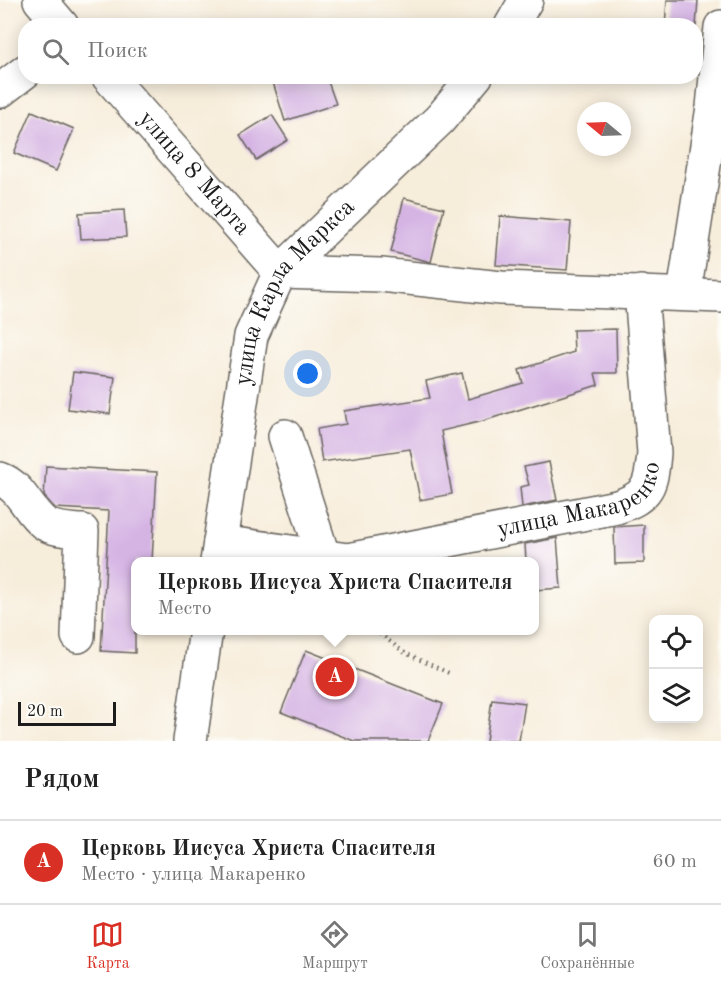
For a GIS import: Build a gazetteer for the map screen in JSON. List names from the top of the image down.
{
  "streets": {
    "street": ["улица 8 Марта", "улица Карла Маркса", "улица Макаренко"]
  },
  "crossings": [
    ["улица 8 Марта", "улица Карла Маркса"],
    ["улица Карла Маркса", "улица Макаренко"]
  ],
  "scale_bar": "20 m",
  "north": "left",
  "page": {
    "search": "Поиск",
    "popup": ["Церковь Иисуса Христа Спасителя", "Место"],
    "pins": "A",
    "scale": "20 m",
    "heading": "Рядом",
    "list": [
      {
        "mark": "A",
        "name": "Церковь Иисуса Христа Спасителя",
        "note": "Место · улица Макаренко",
        "value": "60 m"
      }
    ],
    "nav": ["Карта", "Маршрут", "Сохранённые"]
  }
}
